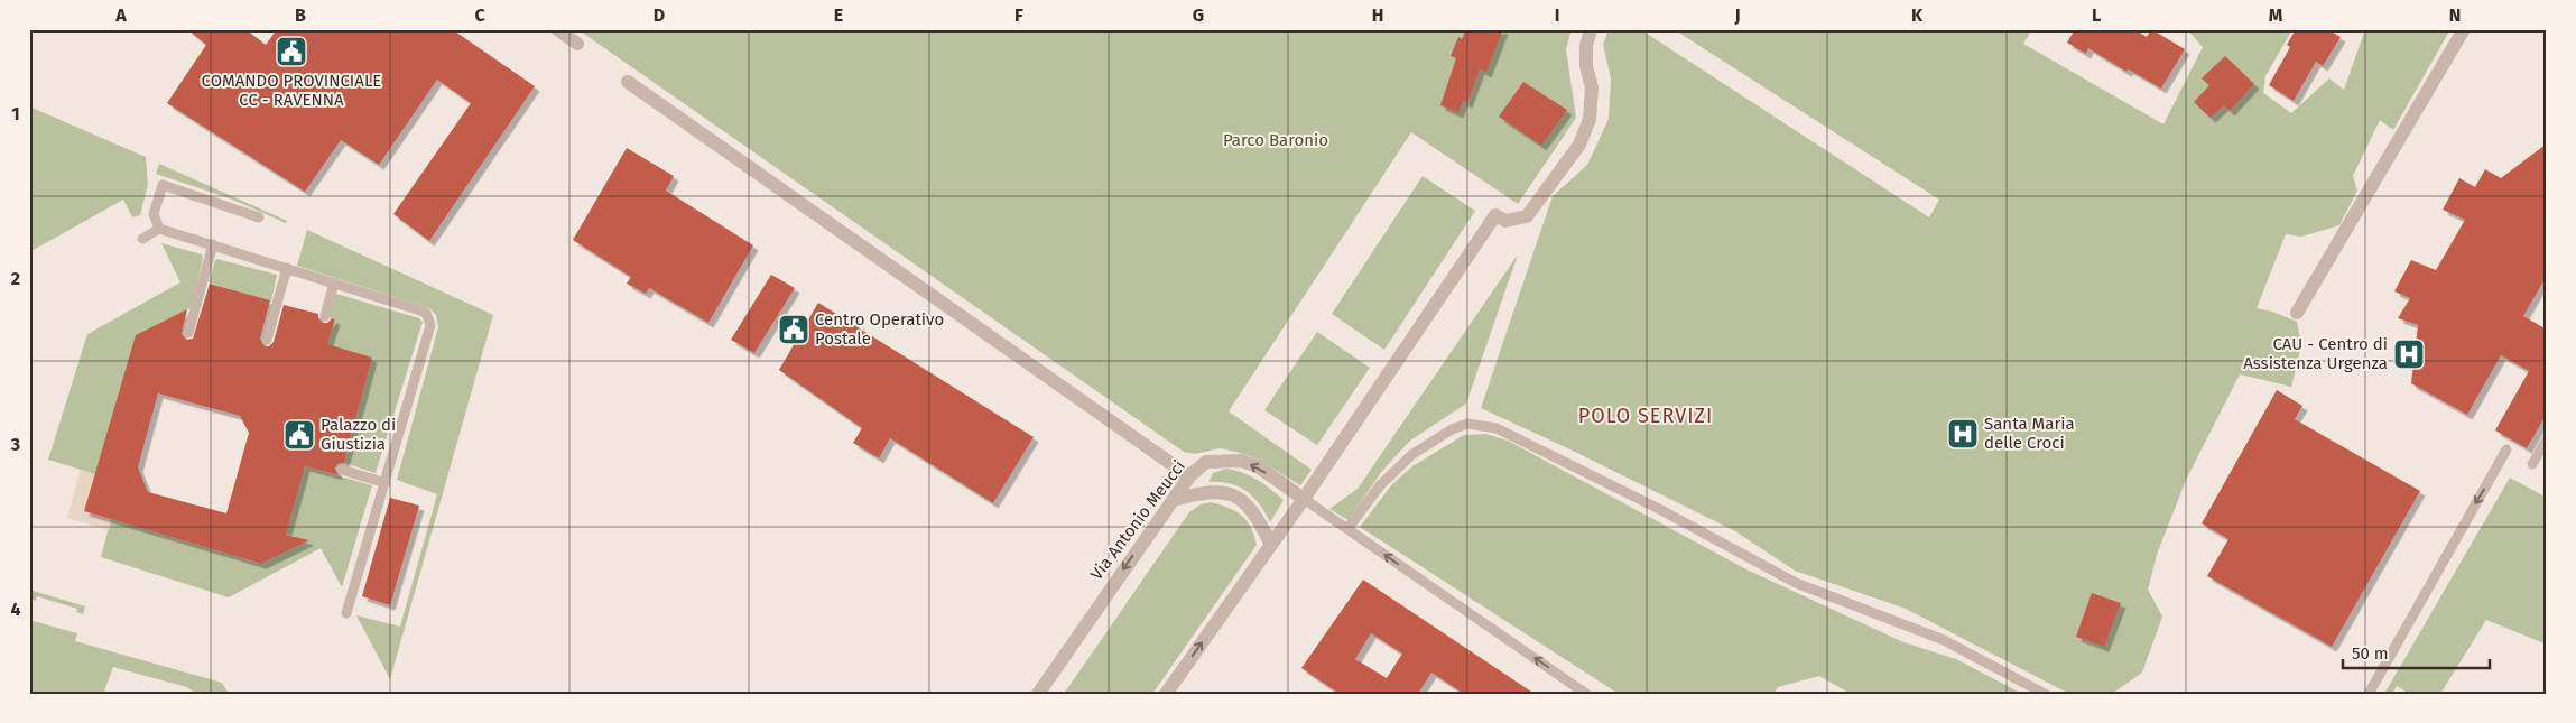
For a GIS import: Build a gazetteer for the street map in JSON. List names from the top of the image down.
{
  "streets": {
    "street": ["Via Antonio Meucci"]
  },
  "districts": ["POLO SERVIZI"],
  "parks": ["Parco Baronio"],
  "places": {
    "public building": ["COMANDO PROVINCIALE CC - RAVENNA", "Centro Operativo Postale", "Palazzo di Giustizia"],
    "hospital": ["CAU - Centro di Assistenza Urgenza", "Santa Maria delle Croci"]
  },
  "scale_bar": "50 m",
  "grid": {
    "columns": [
      "A",
      "B",
      "C",
      "D",
      "E",
      "F",
      "G",
      "H",
      "I",
      "J",
      "K",
      "L",
      "M",
      "N"
    ],
    "rows": [
      "1",
      "2",
      "3",
      "4"
    ]
  }
}
